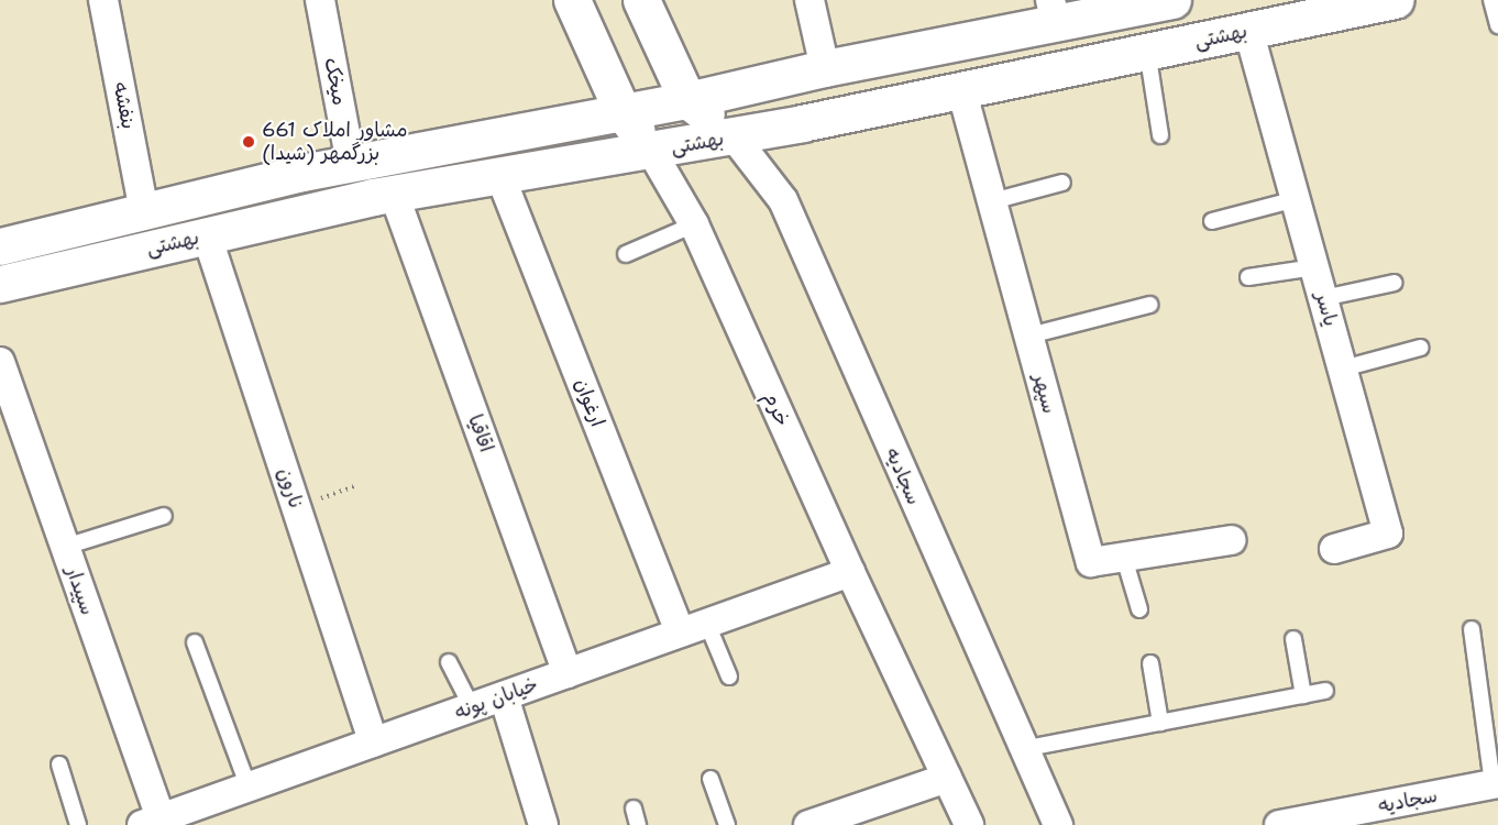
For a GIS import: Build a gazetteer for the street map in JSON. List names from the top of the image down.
{
  "streets": {
    "street": [
      "بهشتی",
      "میخک",
      "بنفشه",
      "یاسر",
      "سپهر",
      "ارغوان",
      "خرم",
      "اقاقیا",
      "سجادیه",
      "نارون",
      "سپیدار",
      "خیابان پونه"
    ]
  },
  "crossings": [
    ["بهشتی", "میخک"],
    ["بهشتی", "بنفشه"],
    ["بهشتی", "یاسر"],
    ["بهشتی", "سپهر"],
    ["بهشتی", "ارغوان"],
    ["بهشتی", "خرم"],
    ["بهشتی", "اقاقیا"],
    ["بهشتی", "سجادیه"],
    ["بهشتی", "نارون"],
    ["ارغوان", "خیابان پونه"],
    ["خرم", "خیابان پونه"],
    ["اقاقیا", "خیابان پونه"],
    ["نارون", "خیابان پونه"],
    ["سپیدار", "خیابان پونه"]
  ],
  "places": ["مشاور املاک 661 بزرگمهر (شیدا)"]
}
